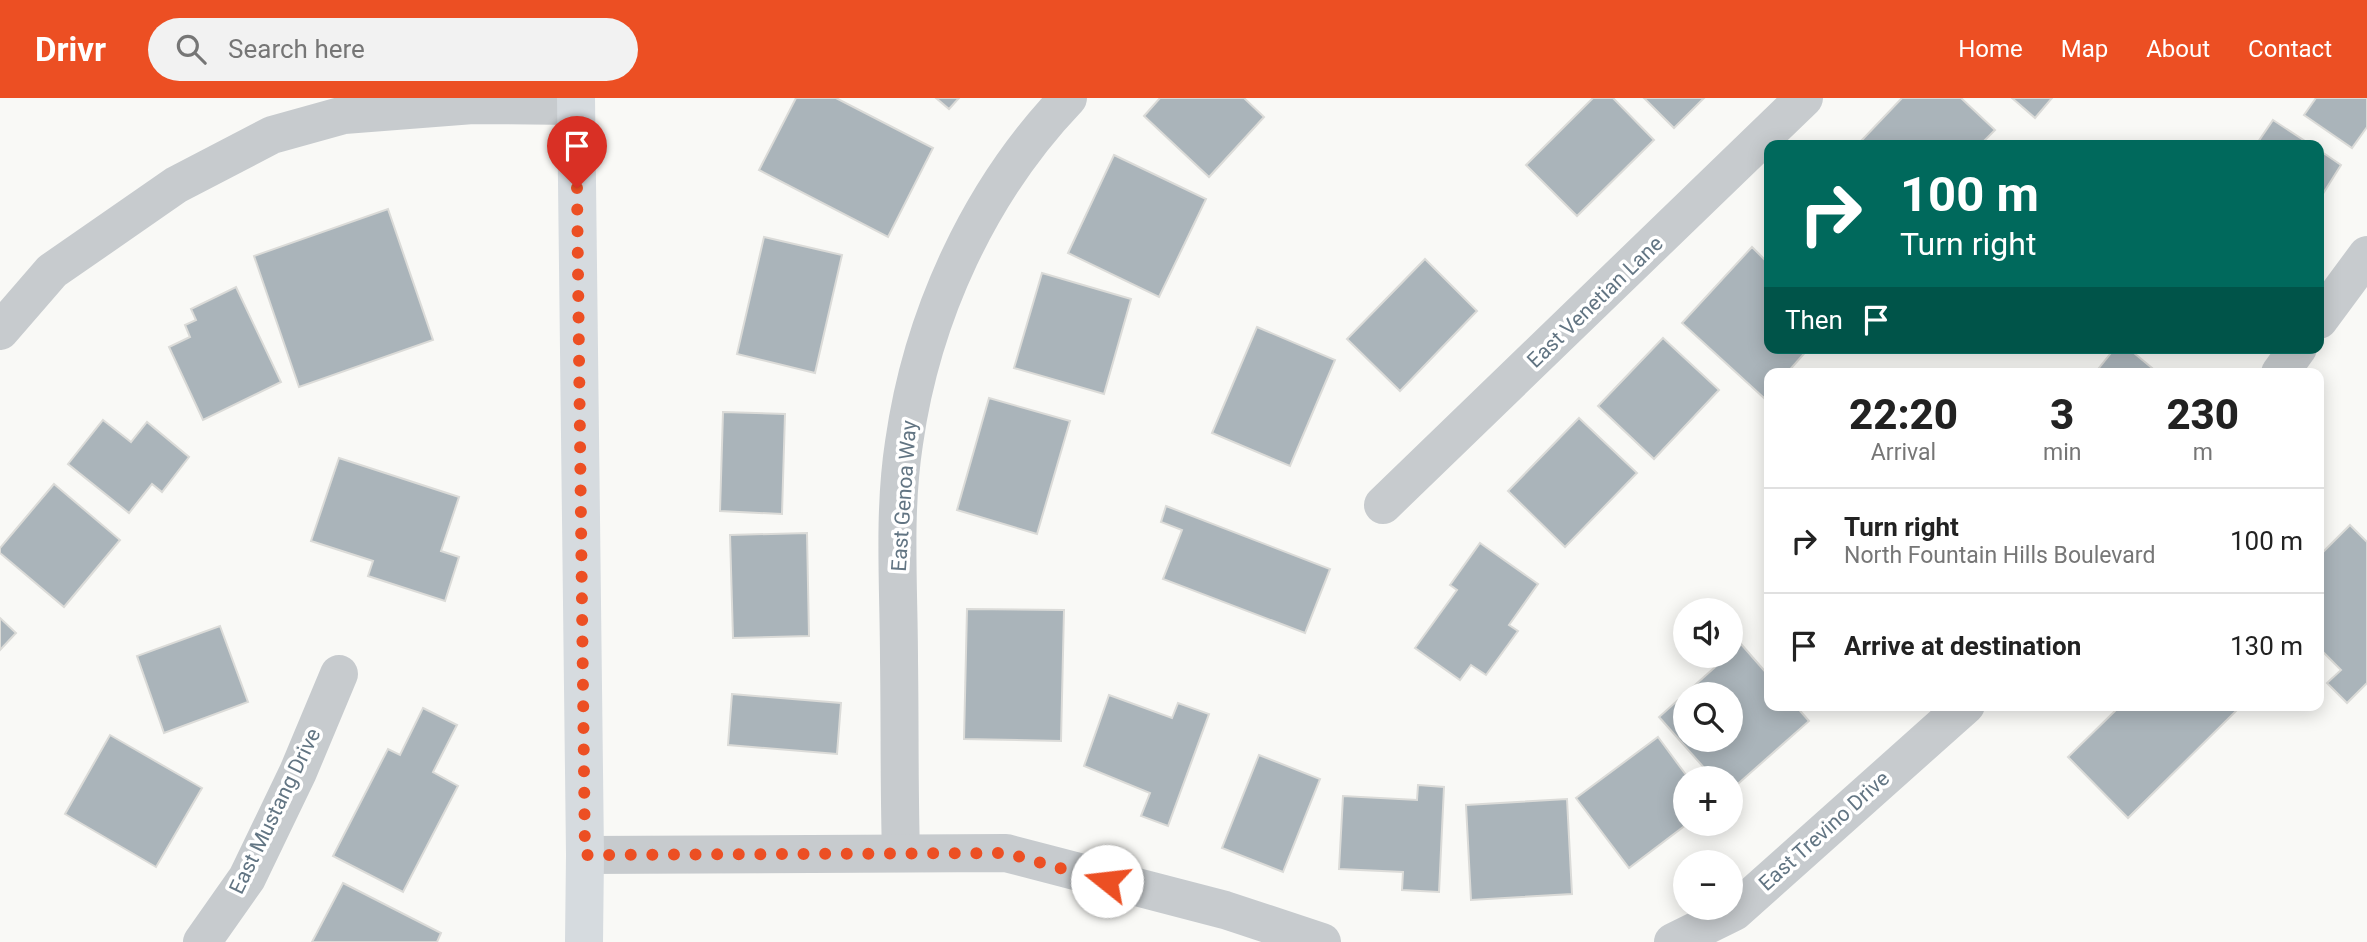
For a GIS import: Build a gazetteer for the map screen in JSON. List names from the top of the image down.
{
  "streets": {
    "street": [
      "East Venetian Lane",
      "East Genoa Way",
      "East Mustang Drive",
      "East Trevino Drive"
    ]
  },
  "page": {
    "header": "Drivr",
    "search": "Search here",
    "nav": [
      "Home",
      "Map",
      "About",
      "Contact"
    ],
    "turn": ["100 m", "Turn right"],
    "then": "Then",
    "eta": [
      "22:20",
      "Arrival",
      "3",
      "min",
      "230",
      "m"
    ],
    "list": [
      {
        "name": "Turn right",
        "note": "North Fountain Hills Boulevard",
        "value": "100 m"
      },
      {
        "name": "Arrive at destination",
        "value": "130 m"
      }
    ],
    "map_buttons": ["+", "−"]
  }
}
